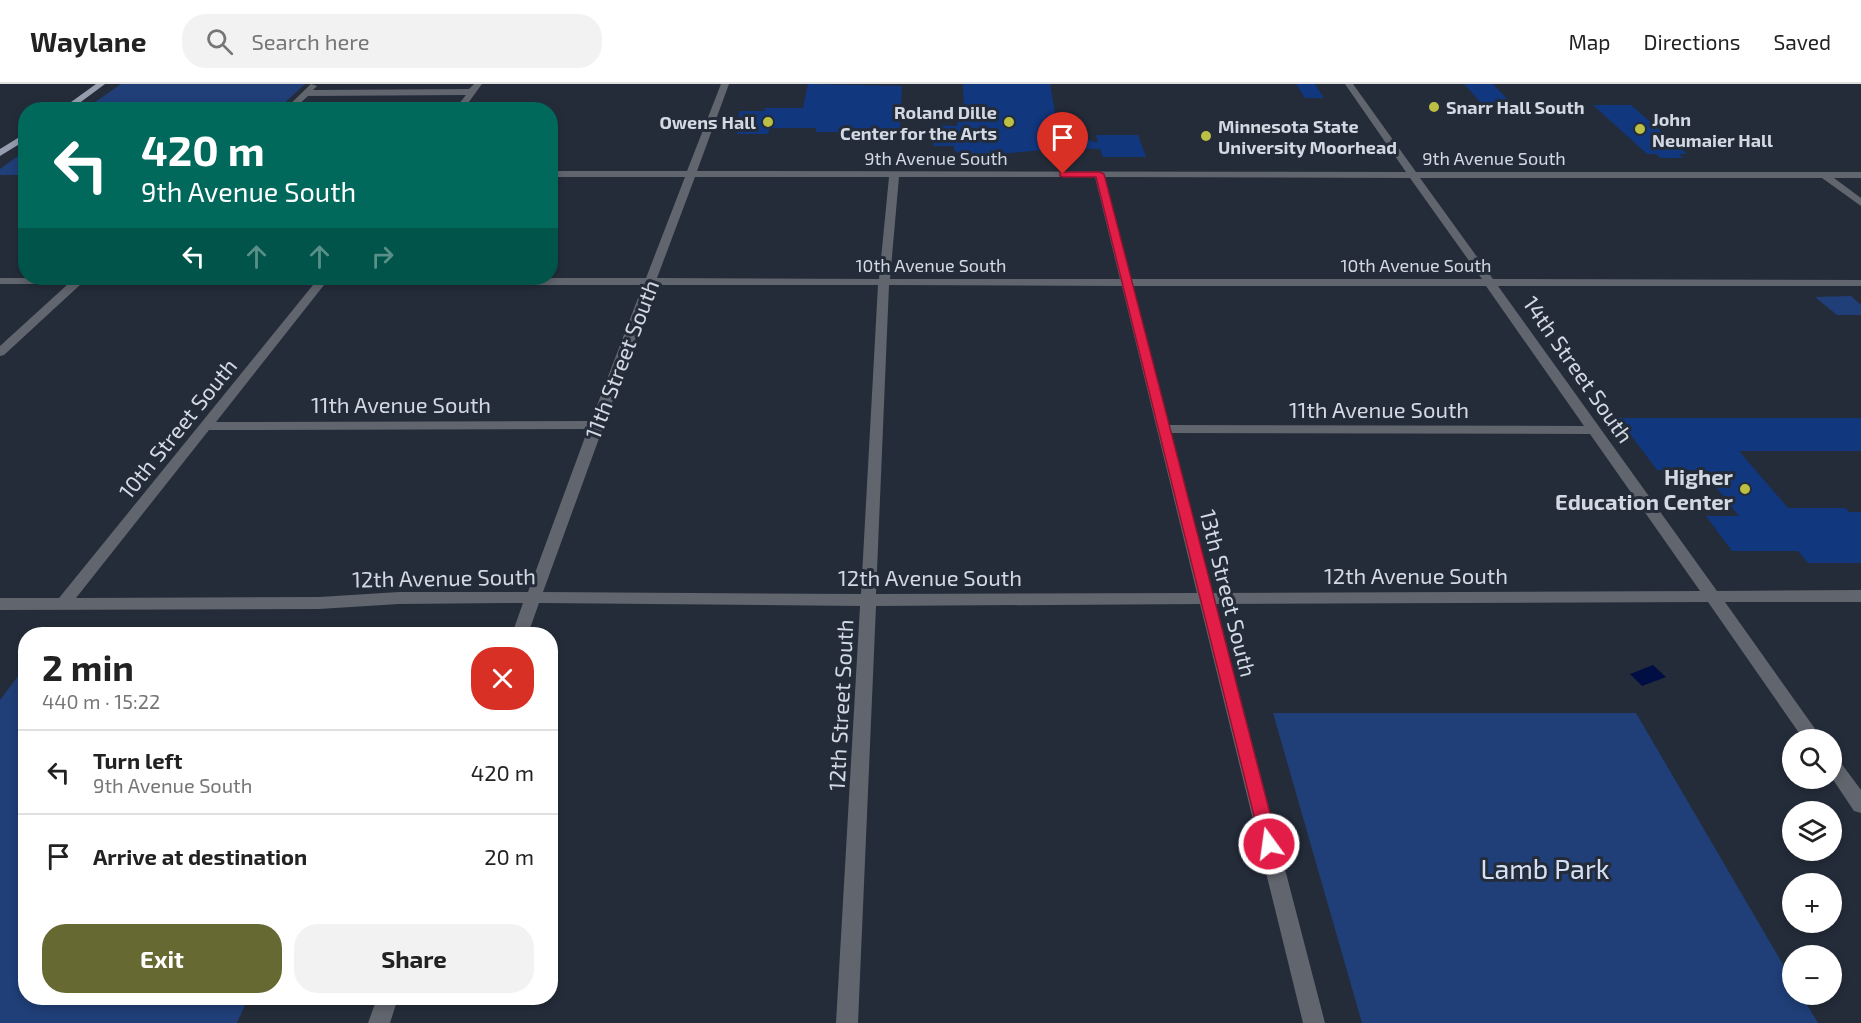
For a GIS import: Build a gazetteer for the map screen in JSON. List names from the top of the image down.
{
  "streets": {
    "street": [
      "9th Avenue South",
      "10th Avenue South",
      "11th Street South",
      "14th Street South",
      "11th Avenue South",
      "10th Street South",
      "12th Avenue South",
      "13th Street South",
      "12th Street South"
    ]
  },
  "crossings": [
    ["9th Avenue South", "11th Street South"],
    ["9th Avenue South", "14th Street South"],
    ["9th Avenue South", "13th Street South"],
    ["9th Avenue South", "12th Street South"],
    ["10th Avenue South", "11th Street South"],
    ["10th Avenue South", "14th Street South"],
    ["10th Avenue South", "13th Street South"],
    ["10th Avenue South", "12th Street South"],
    ["11th Street South", "11th Avenue South"],
    ["11th Street South", "12th Avenue South"],
    ["14th Street South", "11th Avenue South"],
    ["14th Street South", "12th Avenue South"],
    ["11th Avenue South", "10th Street South"],
    ["11th Avenue South", "13th Street South"],
    ["10th Street South", "12th Avenue South"],
    ["12th Avenue South", "13th Street South"],
    ["12th Avenue South", "12th Street South"]
  ],
  "parks": ["Lamb Park"],
  "places": [
    "Snarr Hall South",
    "Owens Hall",
    "Roland Dille Center for the Arts",
    "John Neumaier Hall",
    "Minnesota State University Moorhead",
    "Higher Education Center"
  ],
  "page": {
    "header": "Waylane",
    "search": "Search here",
    "nav": ["Map", "Directions", "Saved"],
    "turn": ["420 m", "9th Avenue South"],
    "heading": ["2 min", "440 m · 15:22"],
    "map_buttons": ["+", "−"],
    "list": [
      {
        "name": "Turn left",
        "note": "9th Avenue South",
        "value": "420 m"
      },
      {
        "name": "Arrive at destination",
        "value": "20 m"
      }
    ],
    "buttons": ["Exit", "Share"]
  }
}
